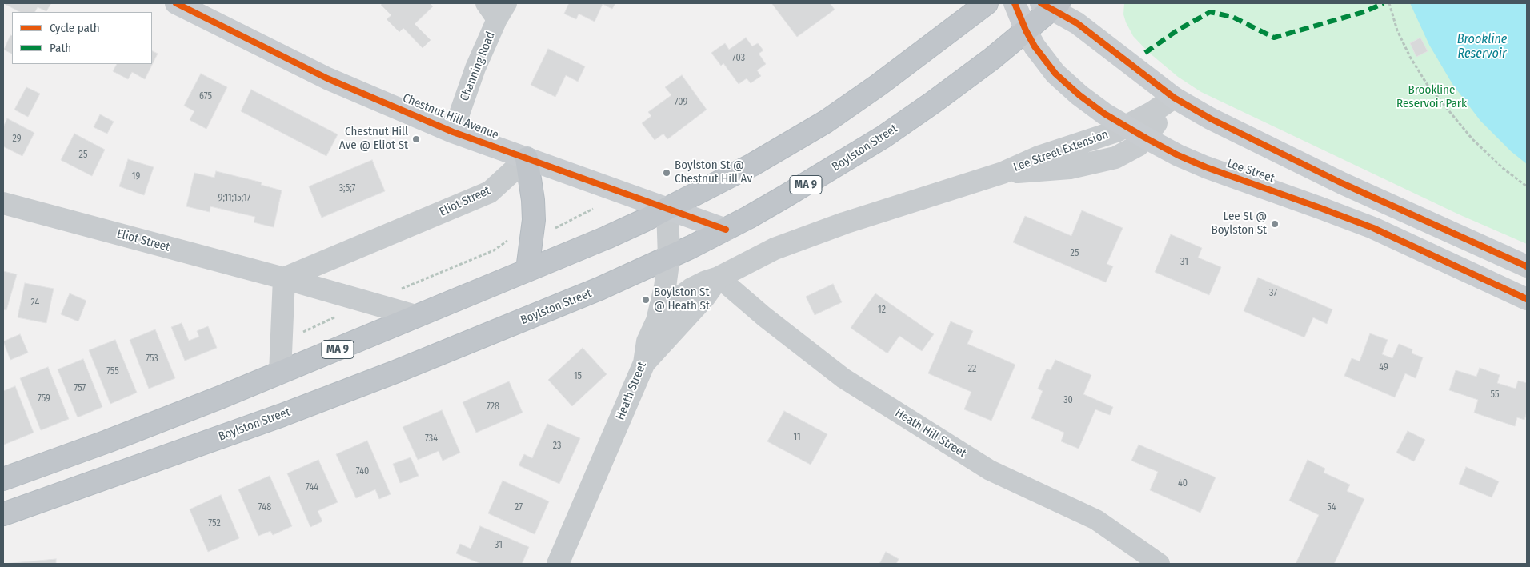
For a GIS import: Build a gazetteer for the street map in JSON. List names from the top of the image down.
{
  "streets": {
    "highway": ["Boylston Street", "MA 9"],
    "main road": ["Chestnut Hill Avenue", "Lee Street"],
    "street": [
      "Channing Road",
      "Lee Street Extension",
      "Eliot Street",
      "Heath Street",
      "Heath Hill Street"
    ]
  },
  "crossings": [
    ["Channing Road", "Chestnut Hill Avenue"],
    ["Chestnut Hill Avenue", "Boylston Street"],
    ["Chestnut Hill Avenue", "MA 9"],
    ["Chestnut Hill Avenue", "Eliot Street"],
    ["Chestnut Hill Avenue", "Heath Street"],
    ["Boylston Street", "Lee Street"],
    ["Boylston Street", "Heath Street"],
    ["Lee Street Extension", "Lee Street"],
    ["Lee Street Extension", "Heath Street"],
    ["Lee Street Extension", "Heath Hill Street"],
    ["MA 9", "Eliot Street"],
    ["MA 9", "Heath Street"]
  ],
  "water": ["Brookline Reservoir"],
  "parks": ["Brookline Reservoir Park"],
  "places": [
    "Chestnut Hill Ave @ Eliot St",
    "Boylston St @ Chestnut Hill Av",
    "Lee St @ Boylston St",
    "Boylston St @ Heath St"
  ],
  "house_numbers": [
    "703",
    "675",
    "709",
    "29",
    "25",
    "19",
    "3;5;7",
    "9;11;15;17",
    "25",
    "31",
    "37",
    "24",
    "12",
    "753",
    "49",
    "22",
    "755",
    "15",
    "757",
    "55",
    "759",
    "30",
    "728",
    "11",
    "734",
    "23",
    "740",
    "40",
    "744",
    "748",
    "27",
    "54",
    "752",
    "31"
  ],
  "legend": ["Cycle path", "Path"]
}
